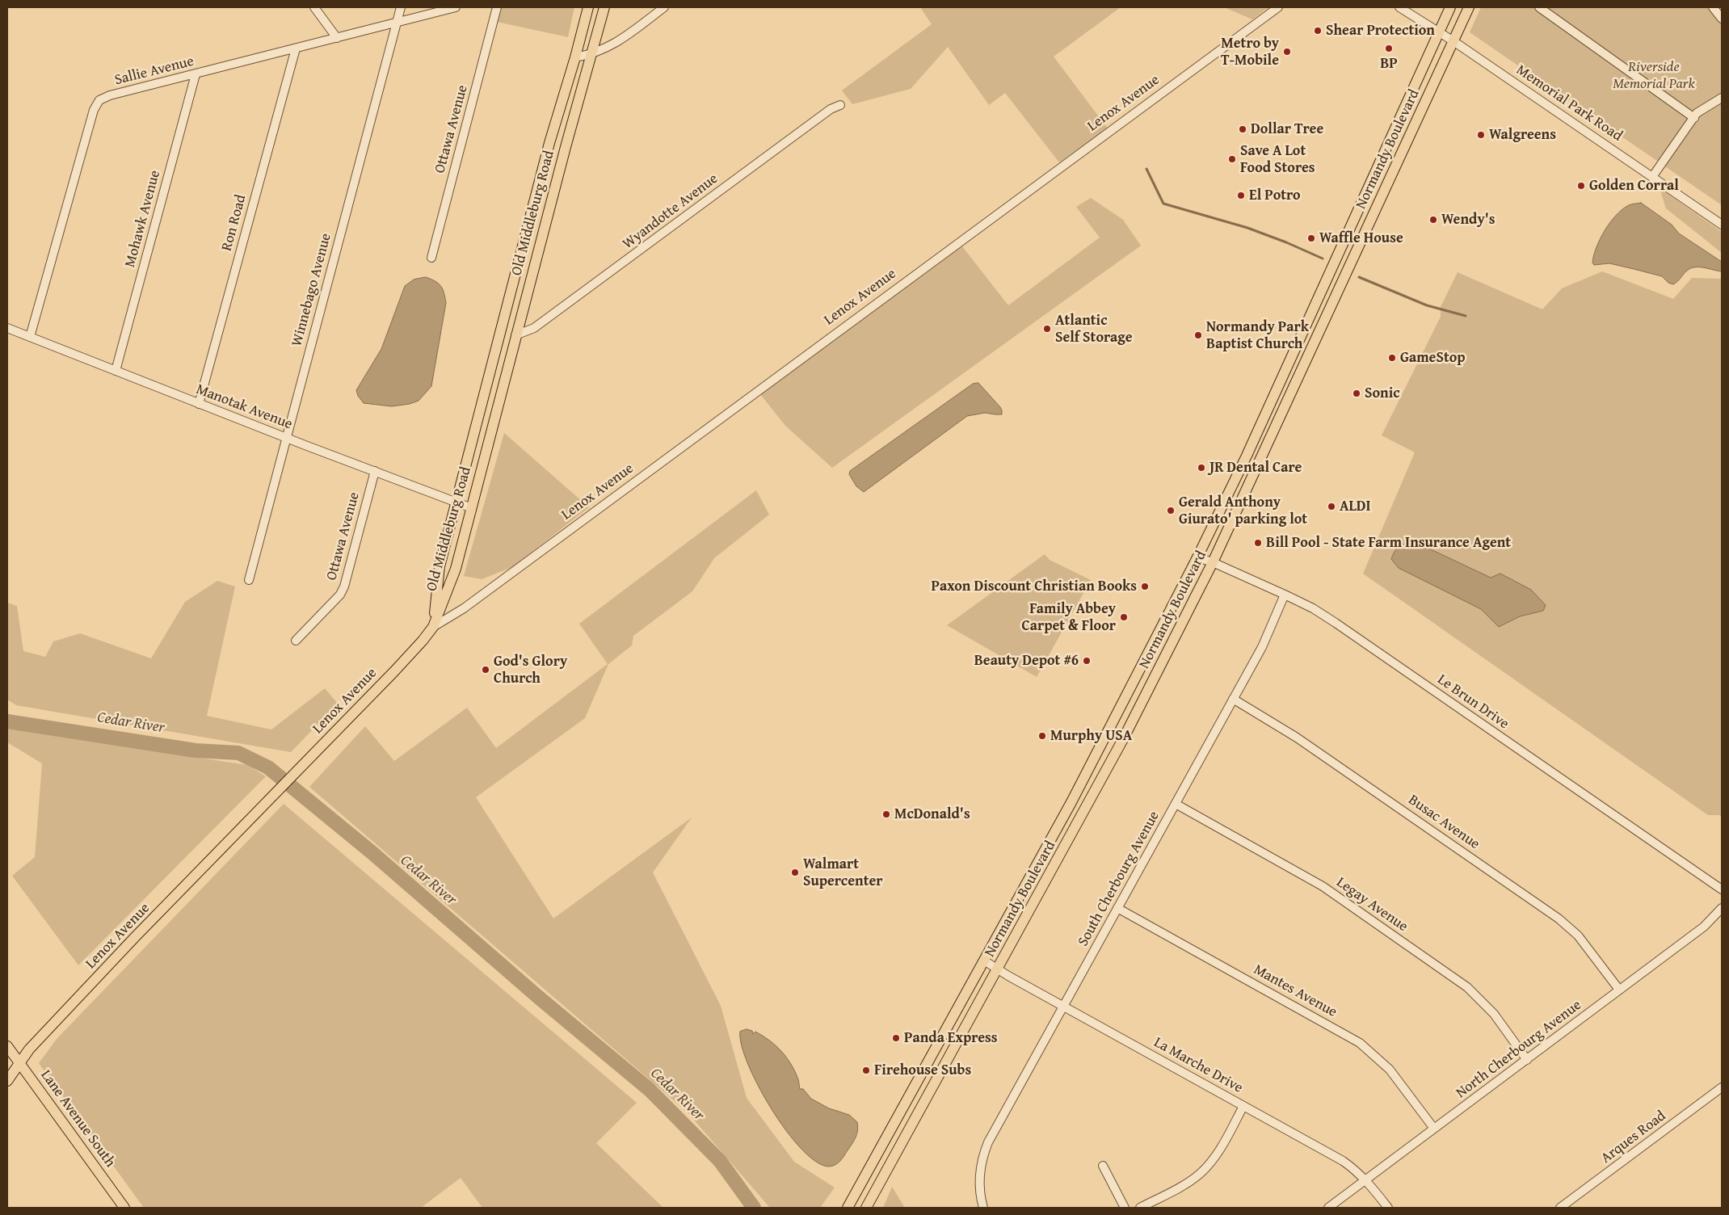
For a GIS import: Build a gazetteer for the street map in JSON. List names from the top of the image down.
{
  "streets": {
    "main road": [
      "Lenox Avenue",
      "Normandy Boulevard",
      "Old Middleburg Road",
      "Lane Avenue South"
    ],
    "street": [
      "Sallie Avenue",
      "Memorial Park Road",
      "Ottawa Avenue",
      "Wyandotte Avenue",
      "Mohawk Avenue",
      "Ron Road",
      "Winnebago Avenue",
      "Manotak Avenue",
      "Le Brun Drive",
      "Busac Avenue",
      "South Cherbourg Avenue",
      "Legay Avenue",
      "Mantes Avenue",
      "North Cherbourg Avenue",
      "La Marche Drive",
      "Arques Road"
    ]
  },
  "crossings": [
    ["Sallie Avenue", "Mohawk Avenue"],
    ["Sallie Avenue", "Ron Road"],
    ["Sallie Avenue", "Winnebago Avenue"],
    ["Sallie Avenue", "Manotak Avenue"],
    ["Lenox Avenue", "Old Middleburg Road"],
    ["Lenox Avenue", "Lane Avenue South"],
    ["Memorial Park Road", "Normandy Boulevard"],
    ["Ottawa Avenue", "Manotak Avenue"],
    ["Normandy Boulevard", "Le Brun Drive"],
    ["Normandy Boulevard", "La Marche Drive"],
    ["Wyandotte Avenue", "Old Middleburg Road"],
    ["Old Middleburg Road", "Manotak Avenue"],
    ["Mohawk Avenue", "Manotak Avenue"],
    ["Ron Road", "Manotak Avenue"],
    ["Winnebago Avenue", "Manotak Avenue"],
    ["Le Brun Drive", "South Cherbourg Avenue"],
    ["Busac Avenue", "South Cherbourg Avenue"],
    ["Busac Avenue", "North Cherbourg Avenue"],
    ["South Cherbourg Avenue", "Legay Avenue"],
    ["South Cherbourg Avenue", "Mantes Avenue"],
    ["South Cherbourg Avenue", "La Marche Drive"],
    ["Legay Avenue", "North Cherbourg Avenue"],
    ["Mantes Avenue", "North Cherbourg Avenue"],
    ["North Cherbourg Avenue", "La Marche Drive"]
  ],
  "water": ["Cedar River"],
  "parks": ["Riverside Memorial Park"],
  "places": [
    "Shear Protection",
    "BP",
    "Metro by T-Mobile",
    "Dollar Tree",
    "Walgreens",
    "Save A Lot Food Stores",
    "Golden Corral",
    "El Potro",
    "Wendy's",
    "Waffle House",
    "Atlantic Self Storage",
    "Normandy Park Baptist Church",
    "GameStop",
    "Sonic",
    "JR Dental Care",
    "ALDI",
    "Gerald Anthony Giurato' parking lot",
    "Bill Pool - State Farm Insurance Agent",
    "Paxon Discount Christian Books",
    "Family Abbey Carpet & Floor",
    "Beauty Depot #6",
    "God's Glory Church",
    "Murphy USA",
    "McDonald's",
    "Walmart Supercenter",
    "Panda Express",
    "Firehouse Subs"
  ]
}
